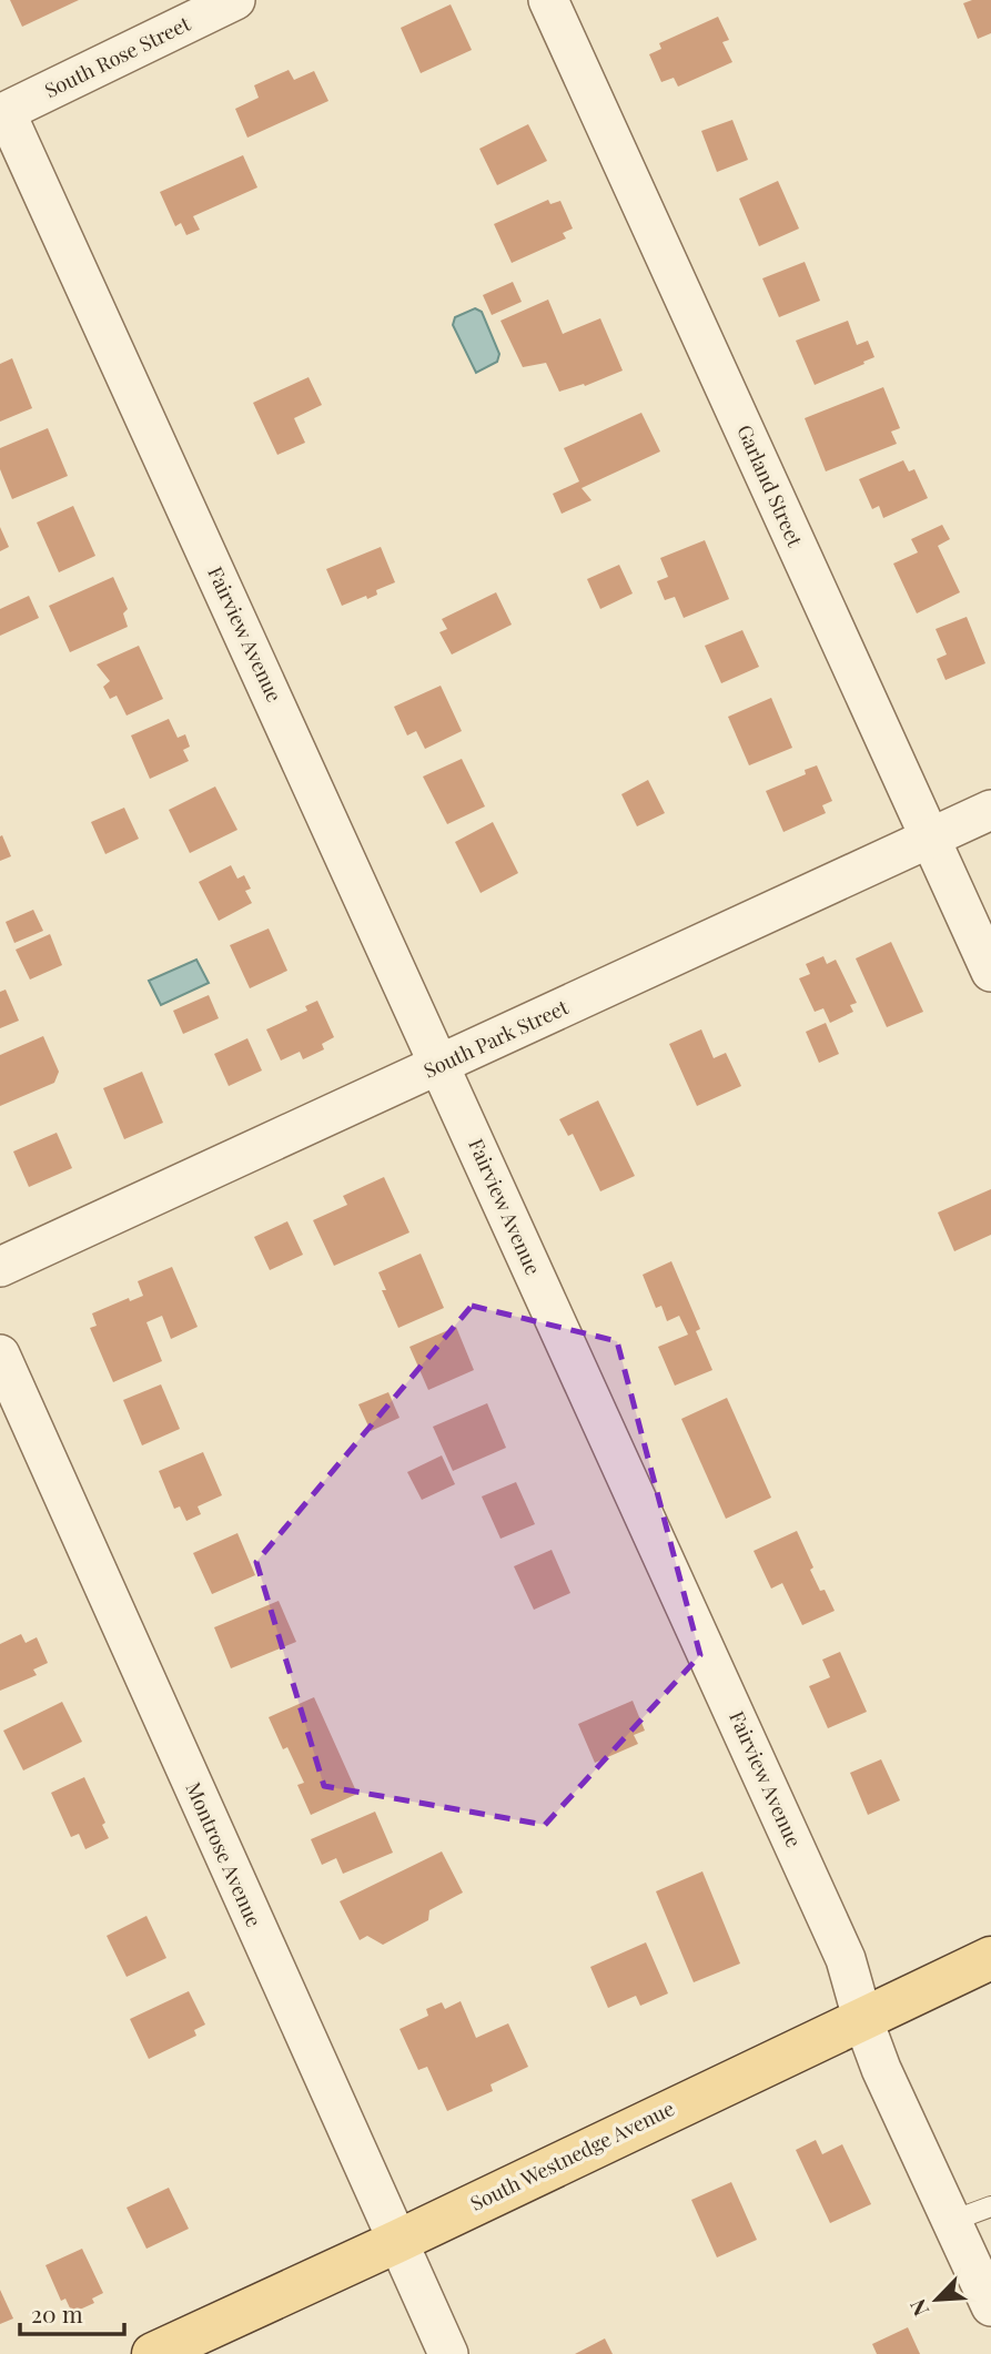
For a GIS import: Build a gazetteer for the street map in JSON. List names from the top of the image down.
{
  "streets": {
    "main road": ["South Westnedge Avenue"],
    "street": [
      "South Rose Street",
      "Garland Street",
      "Fairview Avenue",
      "South Park Street",
      "Montrose Avenue"
    ]
  },
  "crossings": [
    ["South Rose Street", "Fairview Avenue"],
    ["Garland Street", "South Park Street"],
    ["Fairview Avenue", "South Park Street"],
    ["Fairview Avenue", "South Westnedge Avenue"],
    ["Montrose Avenue", "South Westnedge Avenue"]
  ],
  "scale_bar": "20 m",
  "north": "bottom left"
}
